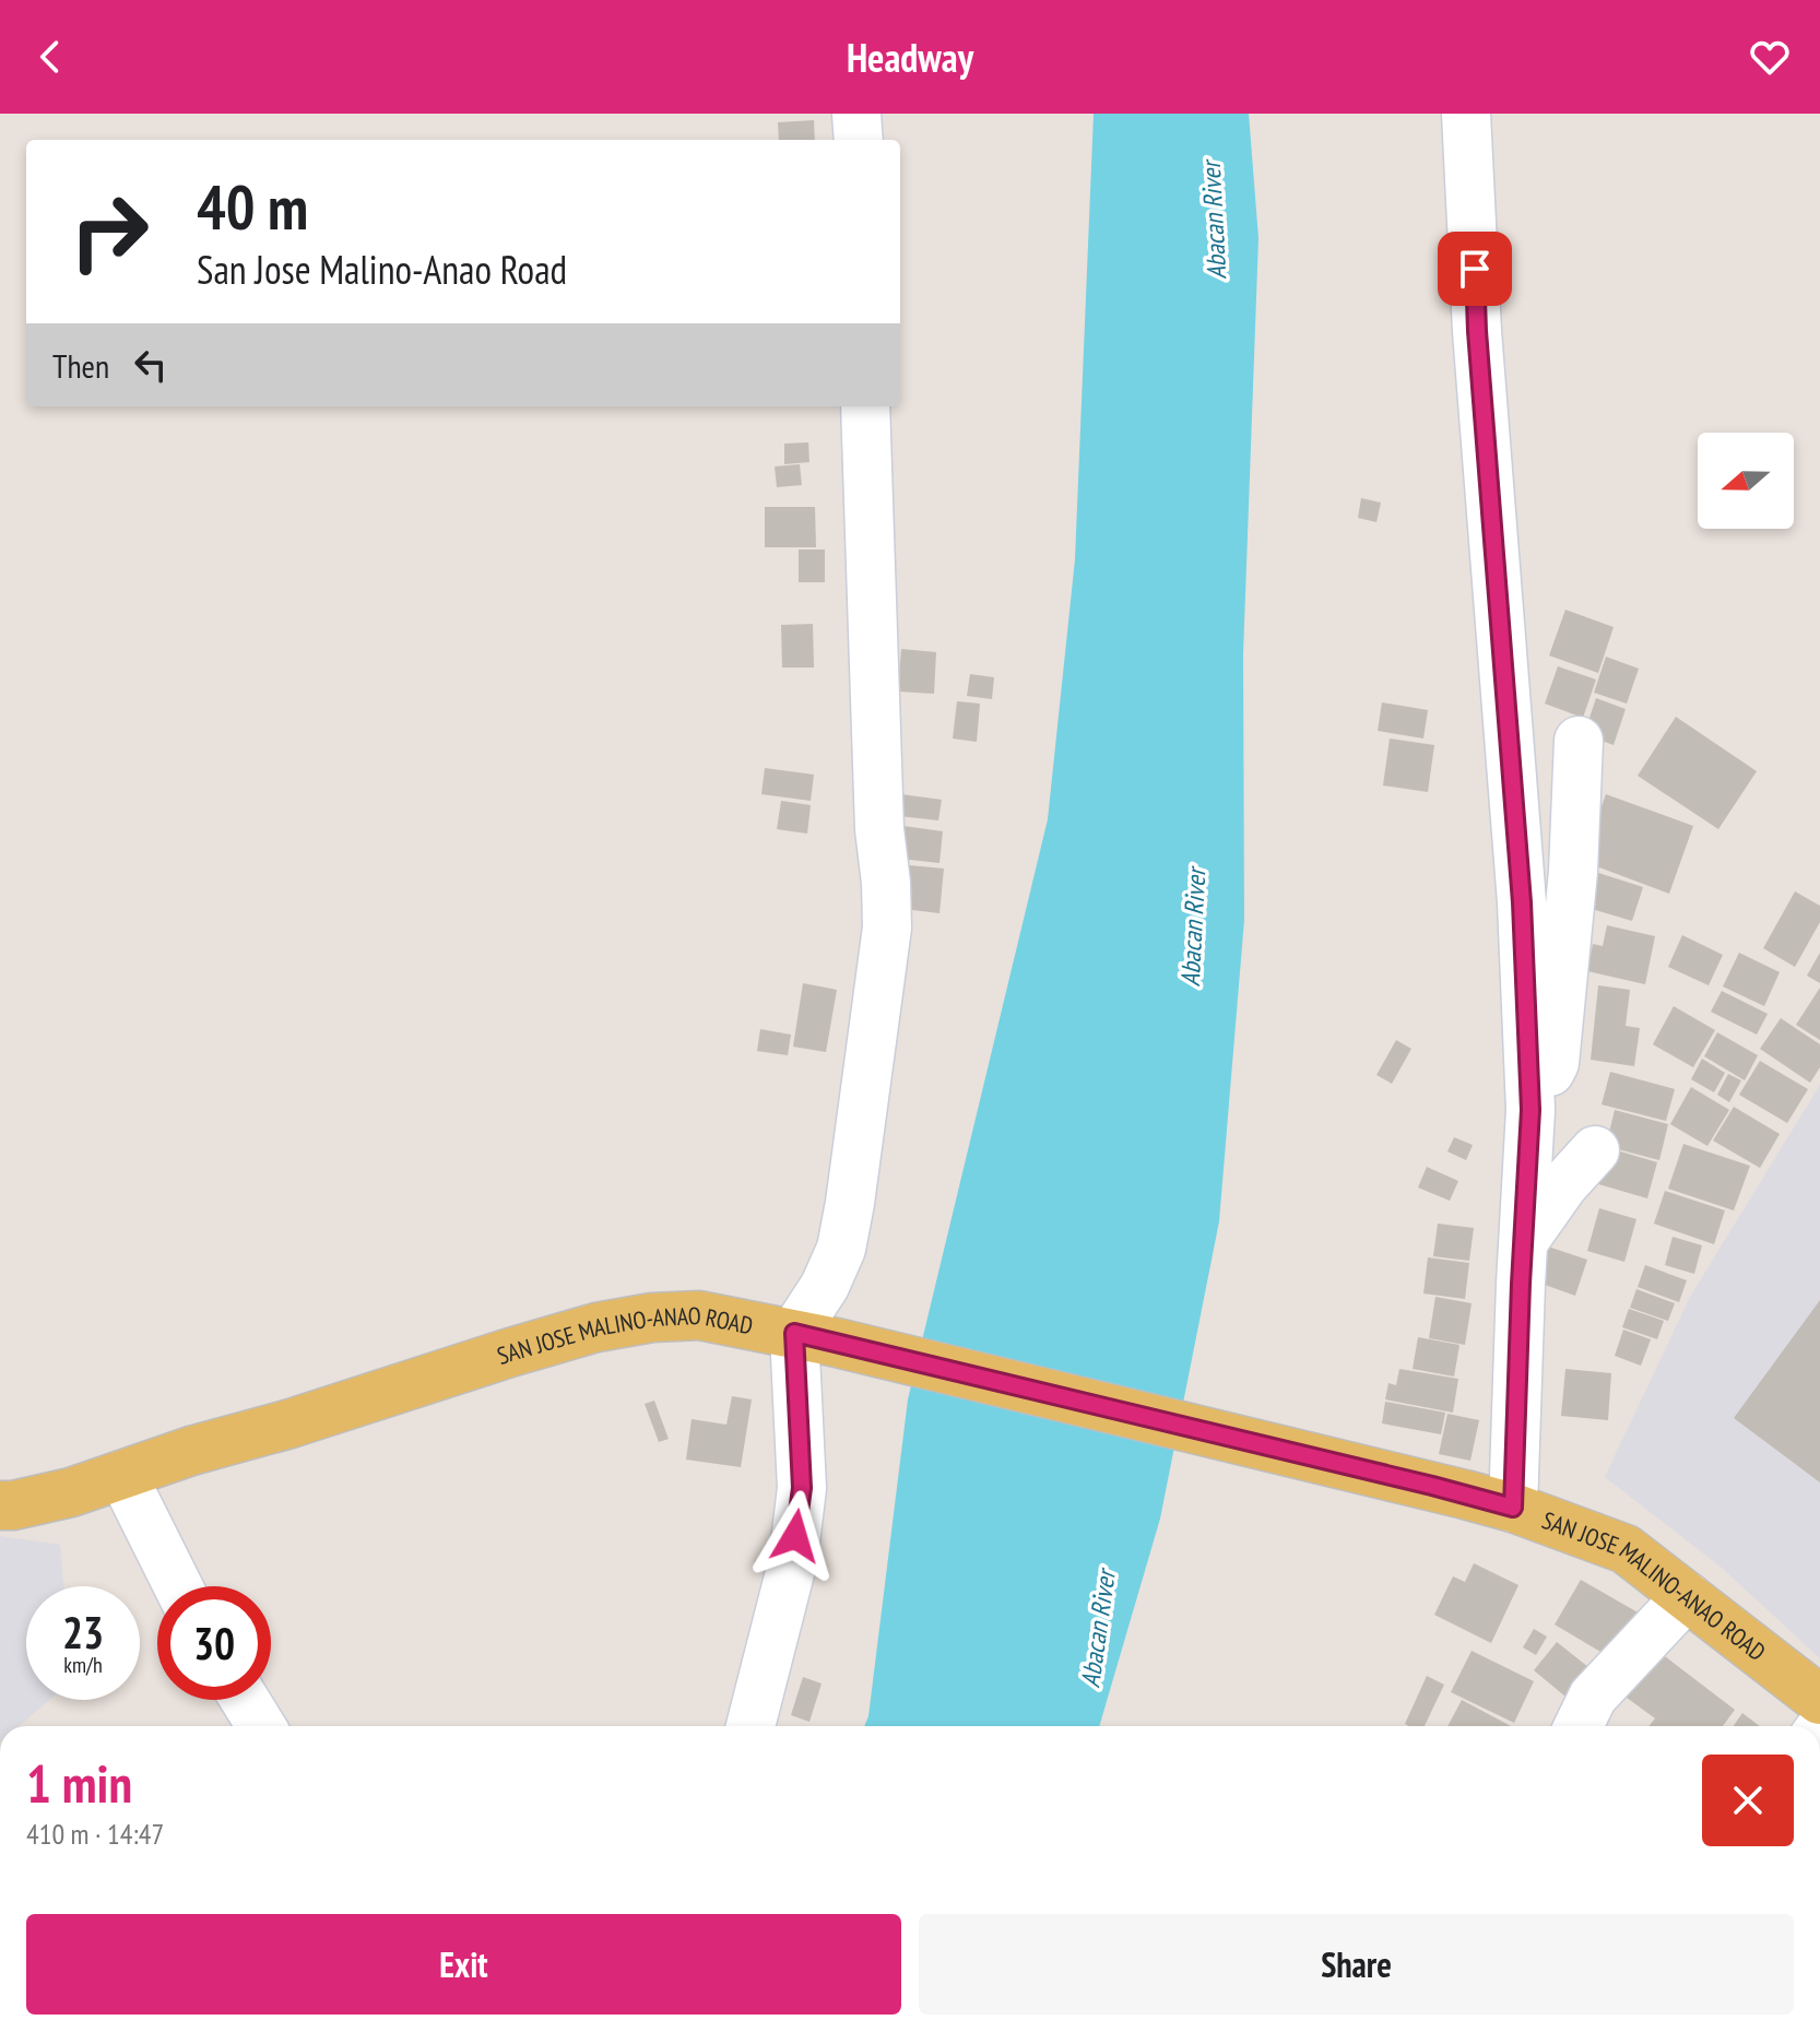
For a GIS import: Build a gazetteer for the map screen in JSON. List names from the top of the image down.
{
  "streets": {
    "main road": ["SAN JOSE MALINO-ANAO ROAD"]
  },
  "water": ["Abacan River"],
  "north": "left",
  "page": {
    "header": "Headway",
    "turn": ["40 m", "San Jose Malino-Anao Road"],
    "then": "Then",
    "speed": "23 km/h",
    "limit": "30",
    "heading": ["1 min", "410 m · 14:47"],
    "buttons": ["Exit", "Share"]
  }
}
